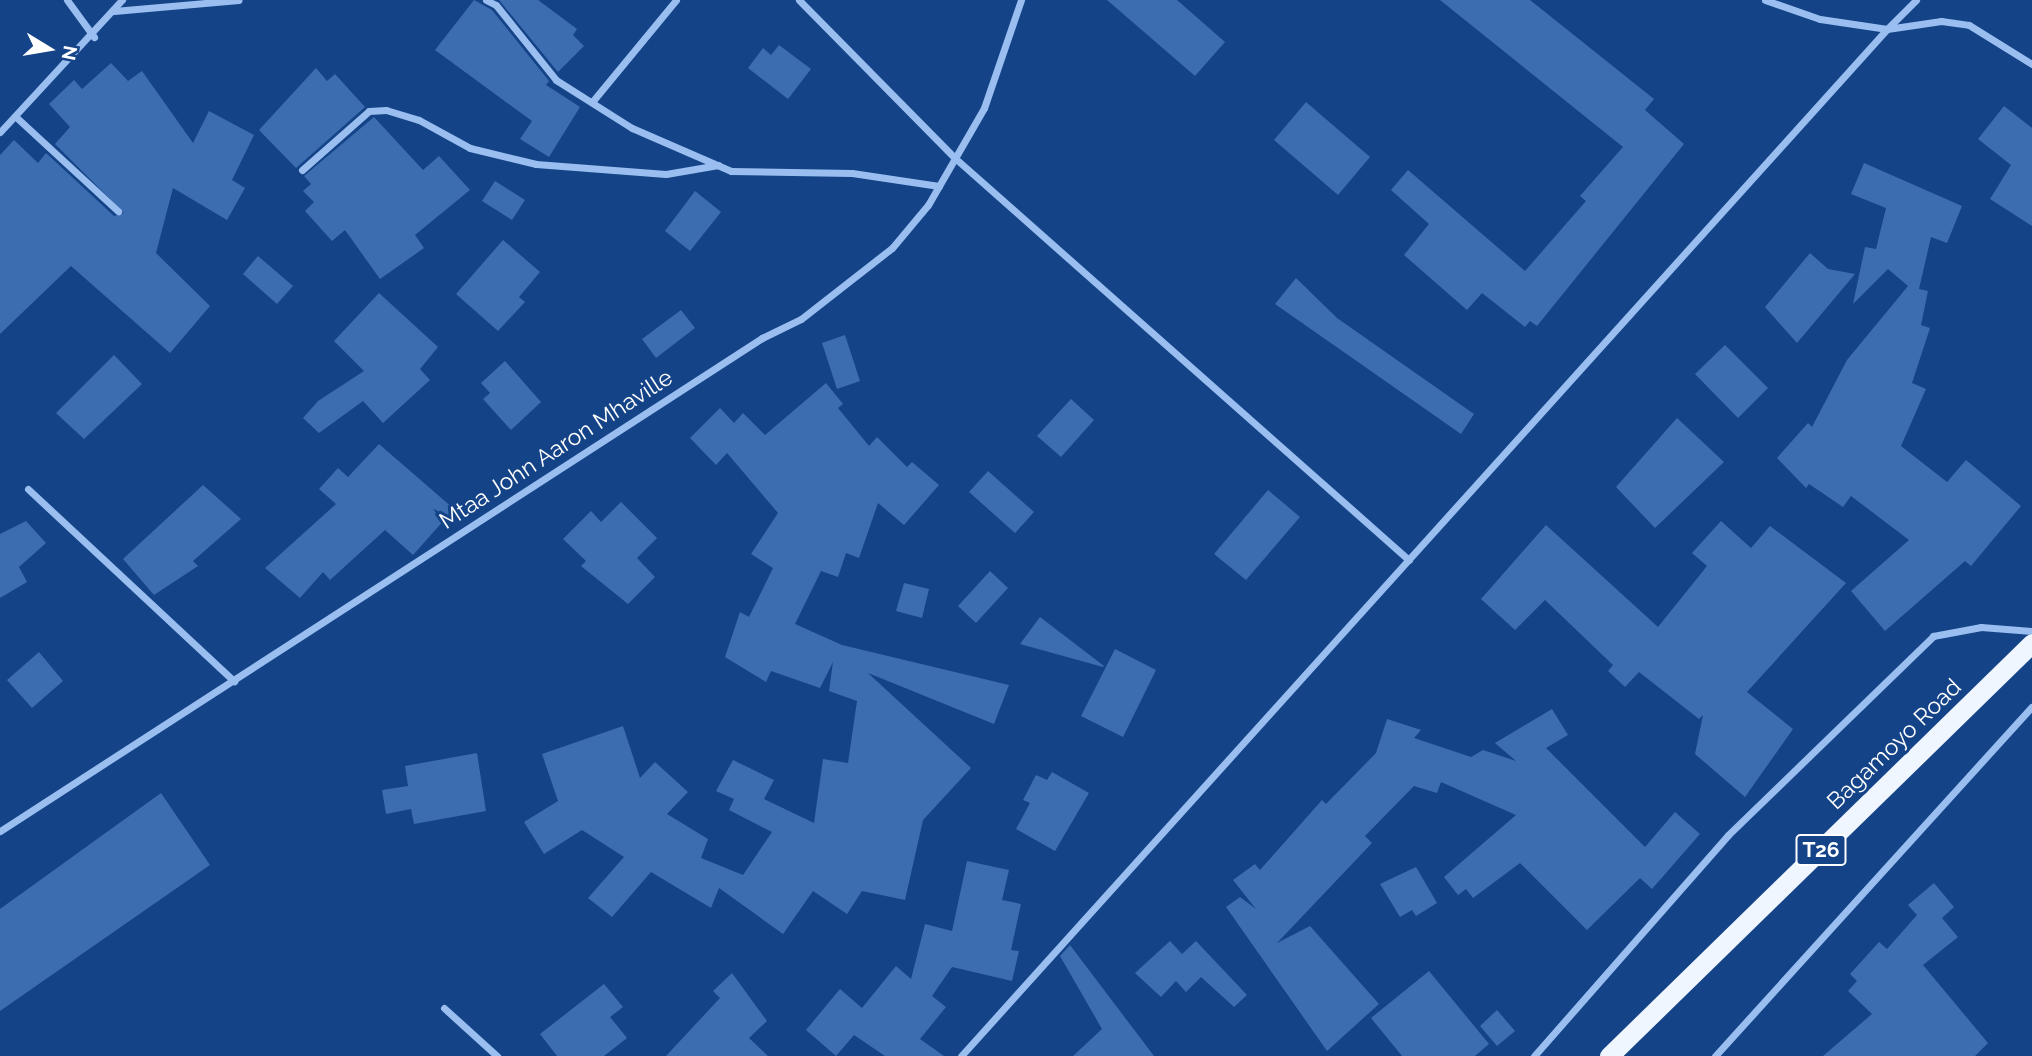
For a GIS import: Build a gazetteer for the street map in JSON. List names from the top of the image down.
{
  "streets": {
    "highway": ["Bagamoyo Road", "T26"],
    "street": ["Mtaa John Aaron Mhaville"]
  },
  "north": "right"
}
